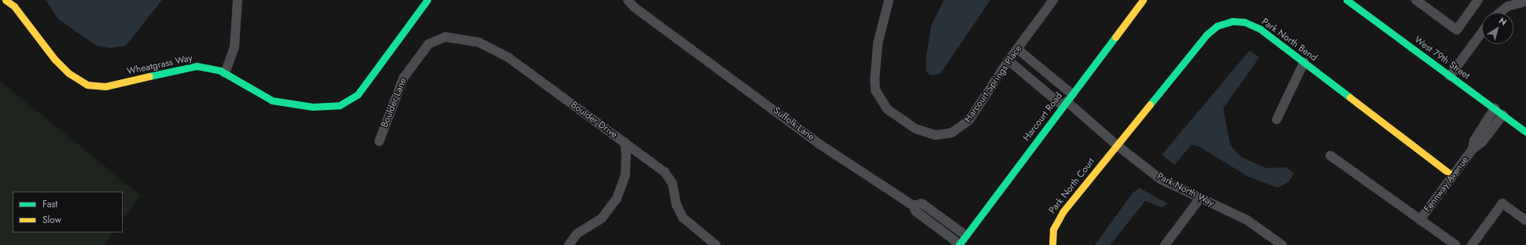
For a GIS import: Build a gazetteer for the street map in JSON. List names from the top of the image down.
{
  "streets": {
    "street": [
      "Park North Bend",
      "West 79th Street",
      "Wheatgrass Way",
      "Harcourt Springs Place",
      "Boulder Lane",
      "Harcourt Road",
      "Boulder Drive",
      "Suffolk Lane",
      "Fennway Avenue",
      "Park North Court",
      "Park North Way"
    ]
  },
  "crossings": [
    ["Park North Bend", "Fennway Avenue"],
    ["Park North Bend", "Park North Court"],
    ["Park North Bend", "Park North Way"],
    ["West 79th Street", "Fennway Avenue"],
    ["Boulder Lane", "Boulder Drive"],
    ["Harcourt Road", "Suffolk Lane"],
    ["Harcourt Road", "Park North Way"],
    ["Park North Court", "Park North Way"]
  ],
  "legend": ["Fast", "Slow"],
  "north": "top right"
}
